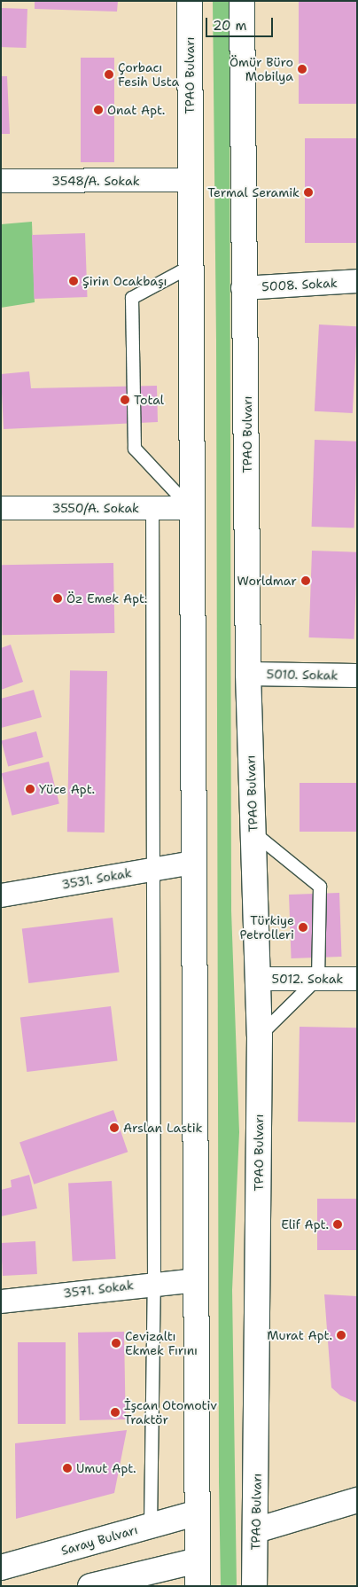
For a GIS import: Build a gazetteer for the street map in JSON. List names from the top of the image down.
{
  "streets": {
    "main road": ["TPAO Bulvarı", "Saray Bulvarı"],
    "street": [
      "3548/A. Sokak",
      "5008. Sokak",
      "3550/A. Sokak",
      "5010. Sokak",
      "3531. Sokak",
      "5012. Sokak",
      "3571. Sokak"
    ]
  },
  "crossings": [
    ["TPAO Bulvarı", "3548/A. Sokak"],
    ["TPAO Bulvarı", "5008. Sokak"],
    ["TPAO Bulvarı", "3550/A. Sokak"],
    ["TPAO Bulvarı", "5010. Sokak"],
    ["TPAO Bulvarı", "3531. Sokak"],
    ["TPAO Bulvarı", "5012. Sokak"],
    ["TPAO Bulvarı", "3571. Sokak"],
    ["TPAO Bulvarı", "Saray Bulvarı"]
  ],
  "places": [
    "Ömür Büro Mobilya",
    "Çorbacı Fesih Usta",
    "Onat Apt.",
    "Termal Seramik",
    "Şirin Ocakbaşı",
    "Total",
    "Worldmar",
    "Öz Emek Apt.",
    "Yüce Apt.",
    "Türkiye Petrolleri",
    "Arslan Lastik",
    "Elif Apt.",
    "Murat Apt.",
    "Cevizaltı Ekmek Fırını",
    "İşcan Otomotiv Traktör",
    "Umut Apt."
  ],
  "scale_bar": "20 m"
}
